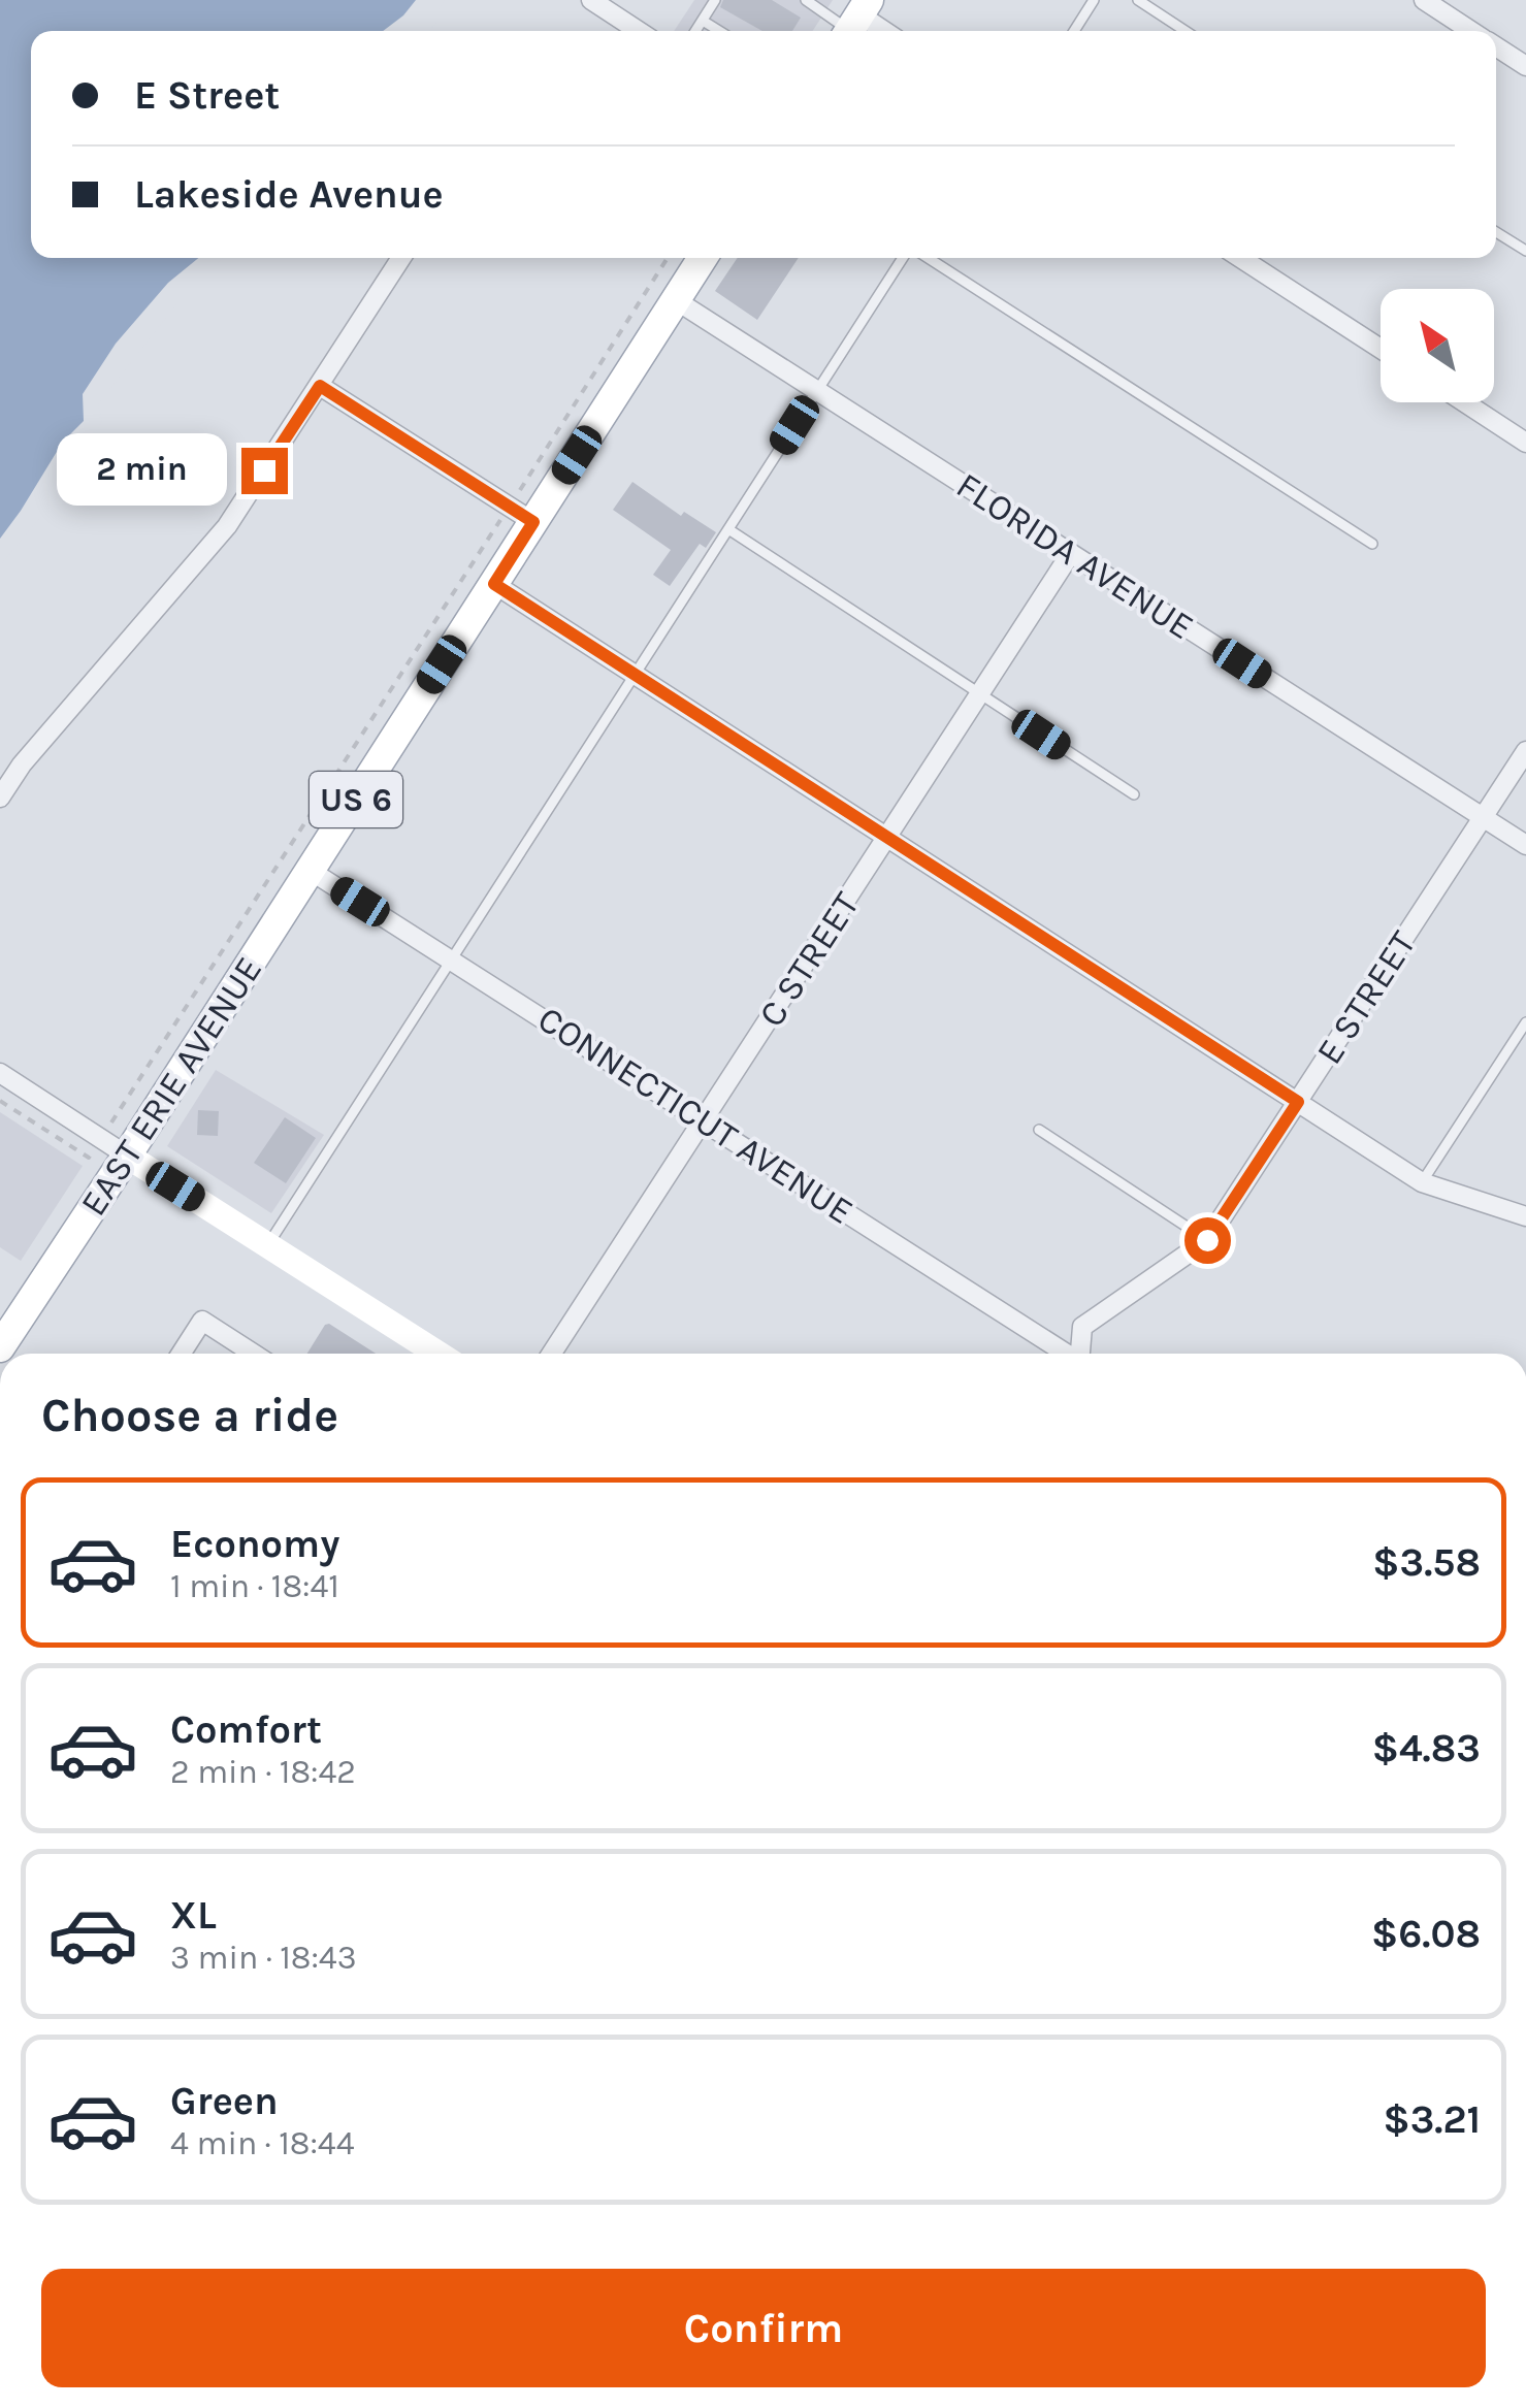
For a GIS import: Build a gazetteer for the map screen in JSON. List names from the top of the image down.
{
  "streets": {
    "main road": ["US 6", "EAST ERIE AVENUE"],
    "street": [
      "FLORIDA AVENUE",
      "C STREET",
      "E STREET",
      "CONNECTICUT AVENUE"
    ]
  },
  "crossings": [
    ["FLORIDA AVENUE", "C STREET"],
    ["FLORIDA AVENUE", "E STREET"],
    ["FLORIDA AVENUE", "EAST ERIE AVENUE"],
    ["C STREET", "CONNECTICUT AVENUE"],
    ["EAST ERIE AVENUE", "CONNECTICUT AVENUE"]
  ],
  "north": "top left",
  "page": {
    "banner": ["E Street", "Lakeside Avenue"],
    "bubble": "2 min",
    "heading": "Choose a ride",
    "list": [
      {
        "name": "Economy",
        "note": "1 min · 18:41",
        "value": "$3.58"
      },
      {
        "name": "Comfort",
        "note": "2 min · 18:42",
        "value": "$4.83"
      },
      {
        "name": "XL",
        "note": "3 min · 18:43",
        "value": "$6.08"
      },
      {
        "name": "Green",
        "note": "4 min · 18:44",
        "value": "$3.21"
      }
    ],
    "buttons": "Confirm"
  }
}
